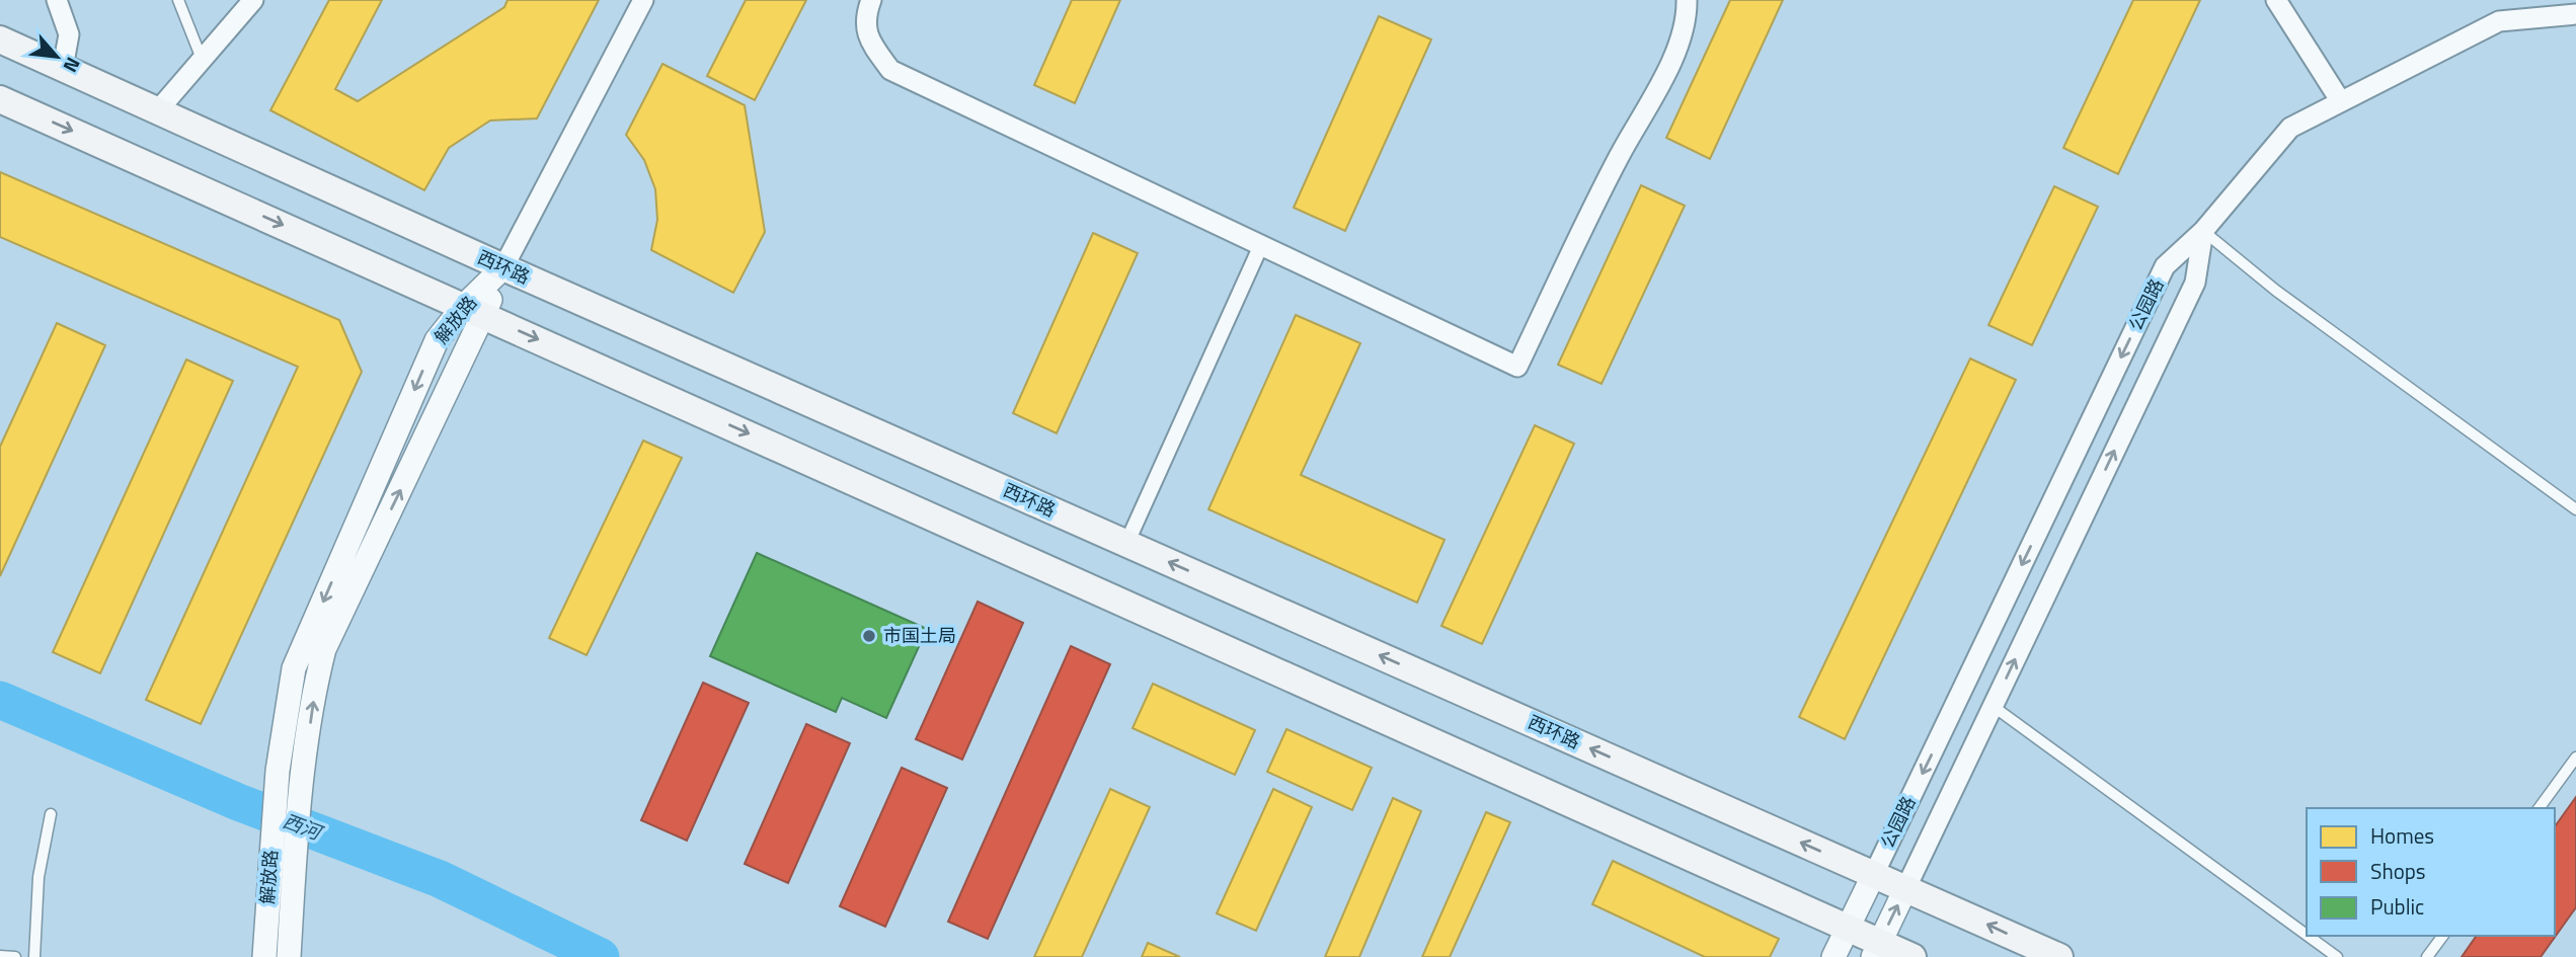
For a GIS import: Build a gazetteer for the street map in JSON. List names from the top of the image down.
{
  "streets": {
    "main road": ["西环路"],
    "street": ["公园路", "解放路"]
  },
  "crossings": [
    ["西环路", "公园路"],
    ["西环路", "解放路"]
  ],
  "water": ["西河"],
  "places": ["市国土局"],
  "legend": ["Homes", "Shops", "Public"],
  "north": "bottom right"
}
